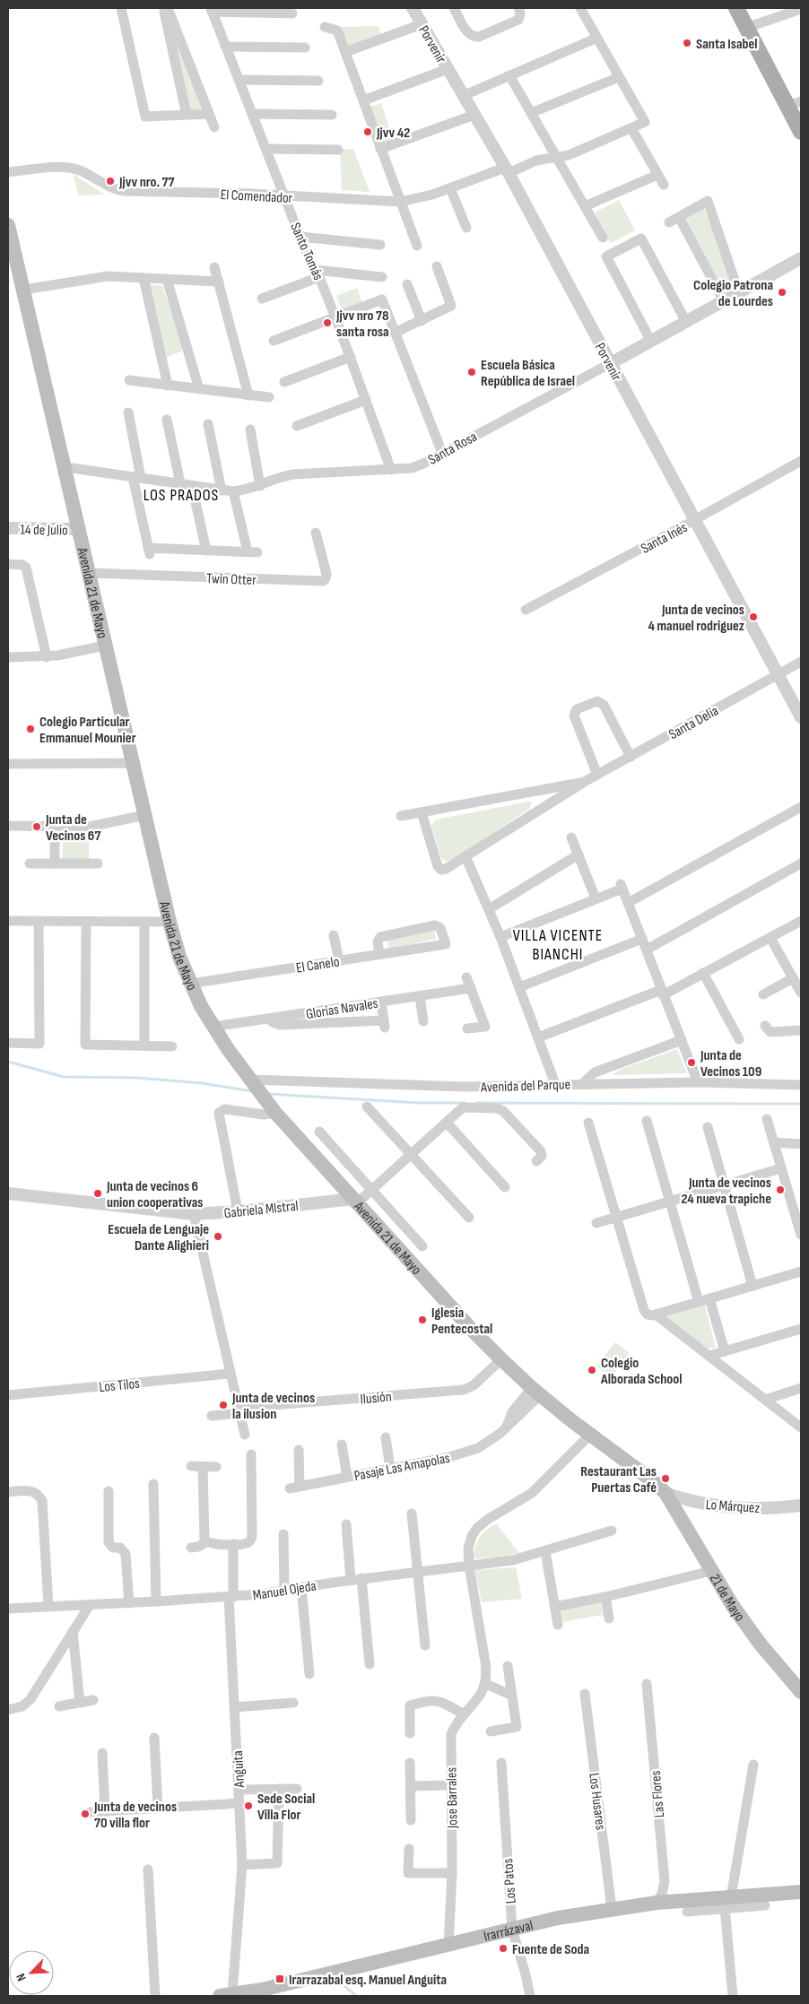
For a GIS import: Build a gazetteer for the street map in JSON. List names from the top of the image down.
{
  "streets": {
    "main road": ["Avenida 21 de Mayo", "21 de Mayo", "Irarrázaval"],
    "street": [
      "Porvenir",
      "El Comendador",
      "Santo Tomás",
      "Santa Rosa",
      "14 de Julio",
      "Santa Inés",
      "Twin Otter",
      "Santa Delia",
      "El Canelo",
      "Glorias Navales",
      "Avenida del Parque",
      "Gabriela MIstral",
      "Los Tilos",
      "Ilusión",
      "Pasaje Las Amapolas",
      "Lo Márquez",
      "Manuel Ojeda",
      "Anguita",
      "Las Flores",
      "Jose Barrales",
      "Los Husares",
      "Los Patos"
    ]
  },
  "crossings": [
    ["Porvenir", "El Comendador"],
    ["Porvenir", "Santa Rosa"],
    ["Porvenir", "Santa Inés"],
    ["Porvenir", "Santa Delia"],
    ["El Comendador", "Santo Tomás"],
    ["Santo Tomás", "Santa Rosa"],
    ["Santa Rosa", "Avenida 21 de Mayo"],
    ["14 de Julio", "Avenida 21 de Mayo"],
    ["Twin Otter", "Avenida 21 de Mayo"],
    ["Avenida 21 de Mayo", "El Canelo"],
    ["Avenida 21 de Mayo", "Glorias Navales"],
    ["Avenida 21 de Mayo", "Avenida del Parque"],
    ["Avenida 21 de Mayo", "Gabriela MIstral"],
    ["Avenida 21 de Mayo", "Ilusión"],
    ["Avenida 21 de Mayo", "Pasaje Las Amapolas"],
    ["Avenida 21 de Mayo", "Lo Márquez"],
    ["Avenida 21 de Mayo", "21 de Mayo"],
    ["Lo Márquez", "21 de Mayo"],
    ["Manuel Ojeda", "Anguita"],
    ["Anguita", "Irarrázaval"],
    ["Las Flores", "Irarrázaval"],
    ["Jose Barrales", "Irarrázaval"],
    ["Los Husares", "Irarrázaval"],
    ["Los Patos", "Irarrázaval"]
  ],
  "districts": ["LOS PRADOS", "VILLA VICENTE BIANCHI"],
  "places": {
    "other": [
      "Santa Isabel",
      "Jjvv 42",
      "Jjvv nro. 77",
      "Colegio Patrona de Lourdes",
      "Jjvv nro 78 santa rosa",
      "Escuela Básica República de Israel",
      "Junta de vecinos 4 manuel rodriguez",
      "Colegio Particular Emmanuel Mounier",
      "Junta de Vecinos 67",
      "Junta de Vecinos 109",
      "Junta de vecinos 24 nueva trapiche",
      "Junta de vecinos 6 union cooperativas",
      "Escuela de Lenguaje Dante Alighieri",
      "Iglesia Pentecostal",
      "Colegio Alborada School",
      "Junta de vecinos la ilusion",
      "Restaurant Las Puertas Café",
      "Sede Social Villa Flor",
      "Junta de vecinos 70 villa flor",
      "Fuente de Soda"
    ],
    "transit": ["Irarrazabal esq. Manuel Anguita"]
  },
  "north": "bottom left"
}
